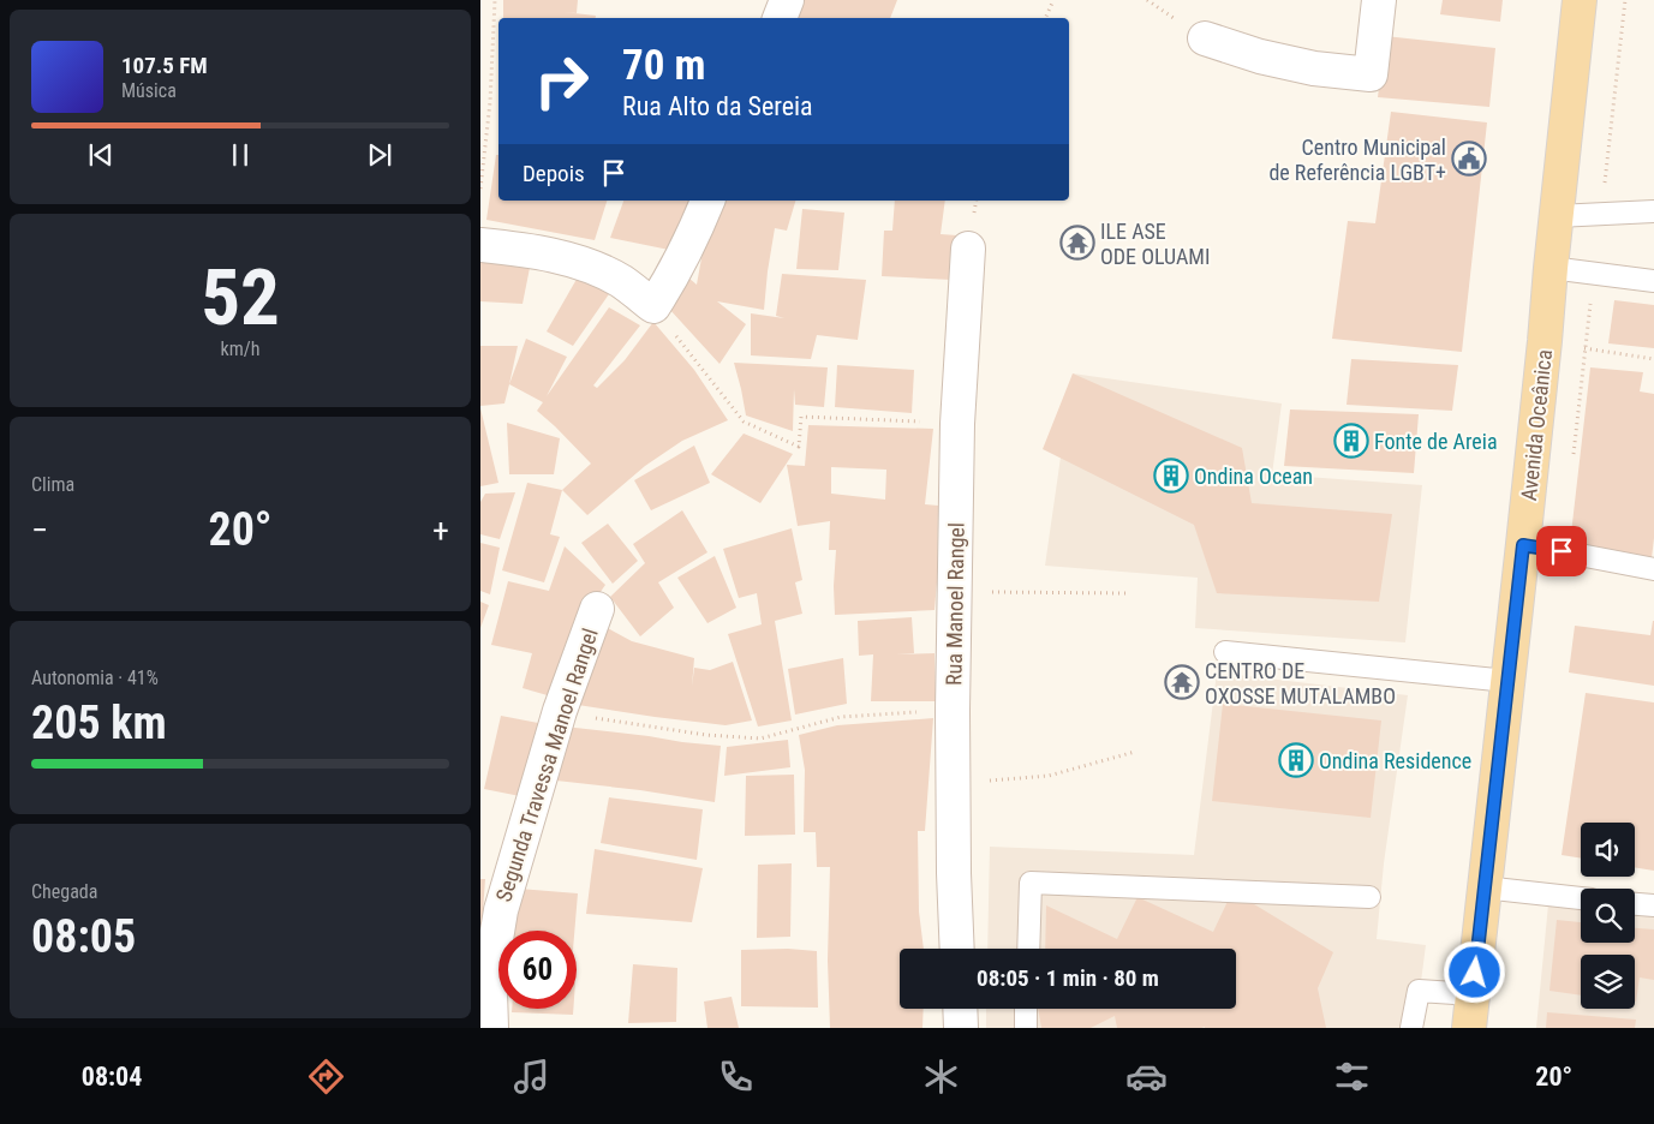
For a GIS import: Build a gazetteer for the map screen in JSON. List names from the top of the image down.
{
  "streets": {
    "main road": ["Avenida Oceânica"],
    "street": ["Rua Manoel Rangel", "Segunda Travessa Manoel Rangel"]
  },
  "places": {
    "public building": ["Centro Municipal de Referência LGBT+"],
    "temple": ["ILE ASE ODE OLUAMI", "CENTRO DE OXOSSE MUTALAMBO"],
    "building": ["Fonte de Areia", "Ondina Ocean", "Ondina Residence"]
  },
  "page": {
    "turn": ["70 m", "Rua Alto da Sereia"],
    "song": ["107.5 FM", "Música"],
    "then": "Depois",
    "tile": [
      ["52", "km/h"],
      "Clima",
      ["Autonomia · 41%", "205 km"],
      ["Chegada", "08:05"]
    ],
    "heat": ["−", "20°", "+"],
    "limit": "60",
    "trip": "08:05 · 1 min · 80 m",
    "tabs": ["08:04", "20°"]
  }
}
